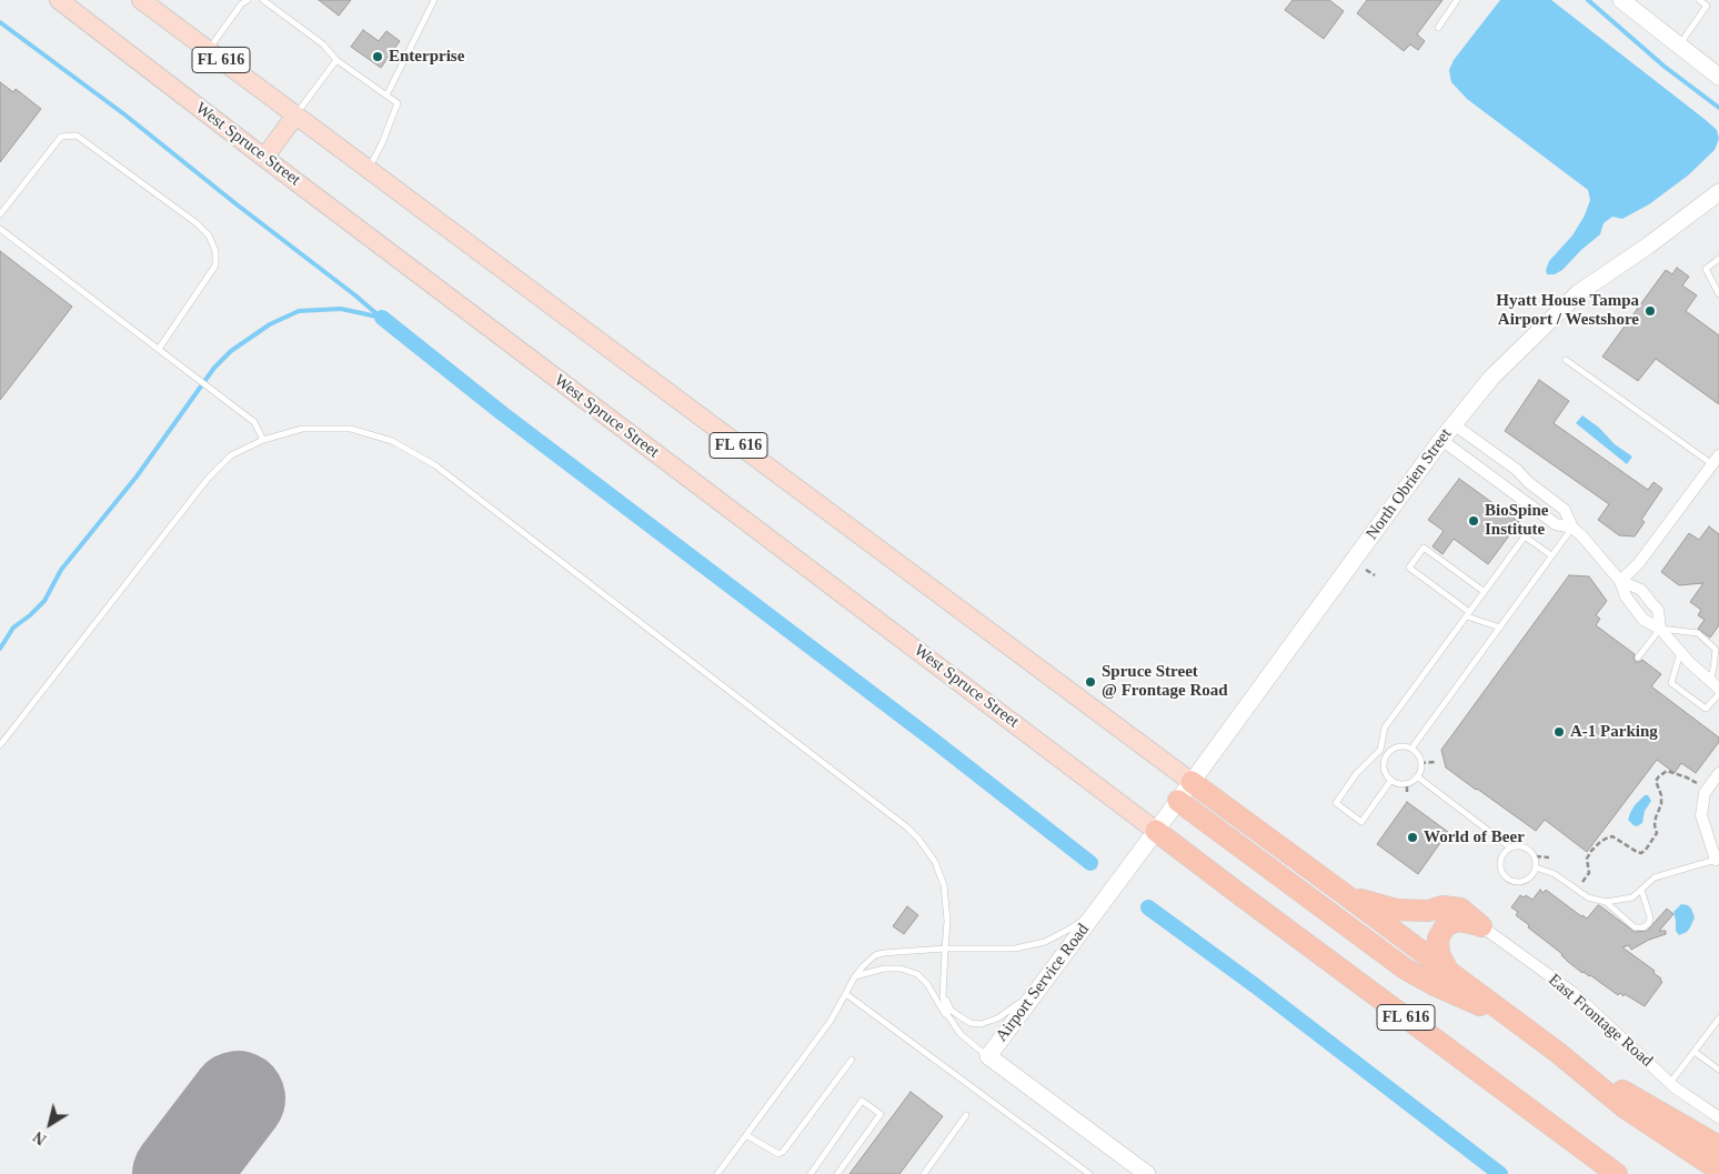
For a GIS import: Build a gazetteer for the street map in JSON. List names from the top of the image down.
{
  "streets": {
    "highway": ["FL 616"],
    "main road": ["West Spruce Street"],
    "street": ["North Obrien Street", "Airport Service Road", "East Frontage Road"]
  },
  "crossings": [
    ["FL 616", "West Spruce Street"],
    ["FL 616", "North Obrien Street"],
    ["FL 616", "Airport Service Road"],
    ["West Spruce Street", "North Obrien Street"],
    ["West Spruce Street", "Airport Service Road"],
    ["North Obrien Street", "Airport Service Road"]
  ],
  "places": [
    "Enterprise",
    "Hyatt House Tampa Airport / Westshore",
    "BioSpine Institute",
    "Spruce Street @ Frontage Road",
    "A-1 Parking",
    "World of Beer"
  ],
  "north": "bottom left"
}
